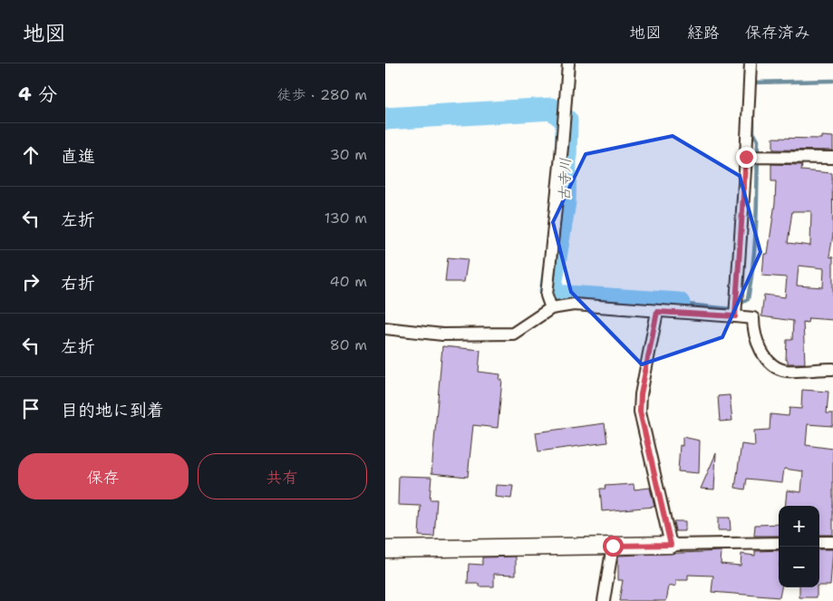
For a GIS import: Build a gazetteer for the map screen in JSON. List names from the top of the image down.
{
  "water": ["古寺川"],
  "page": {
    "header": "地図",
    "nav": ["地図", "経路", "保存済み"],
    "heading": ["4 分", "徒歩 · 280 m"],
    "list": [
      ["直進", "30 m"],
      ["左折", "130 m"],
      ["右折", "40 m"],
      ["左折", "80 m"],
      "目的地に到着"
    ],
    "buttons": ["保存", "共有"],
    "map_buttons": ["+", "−"]
  }
}
